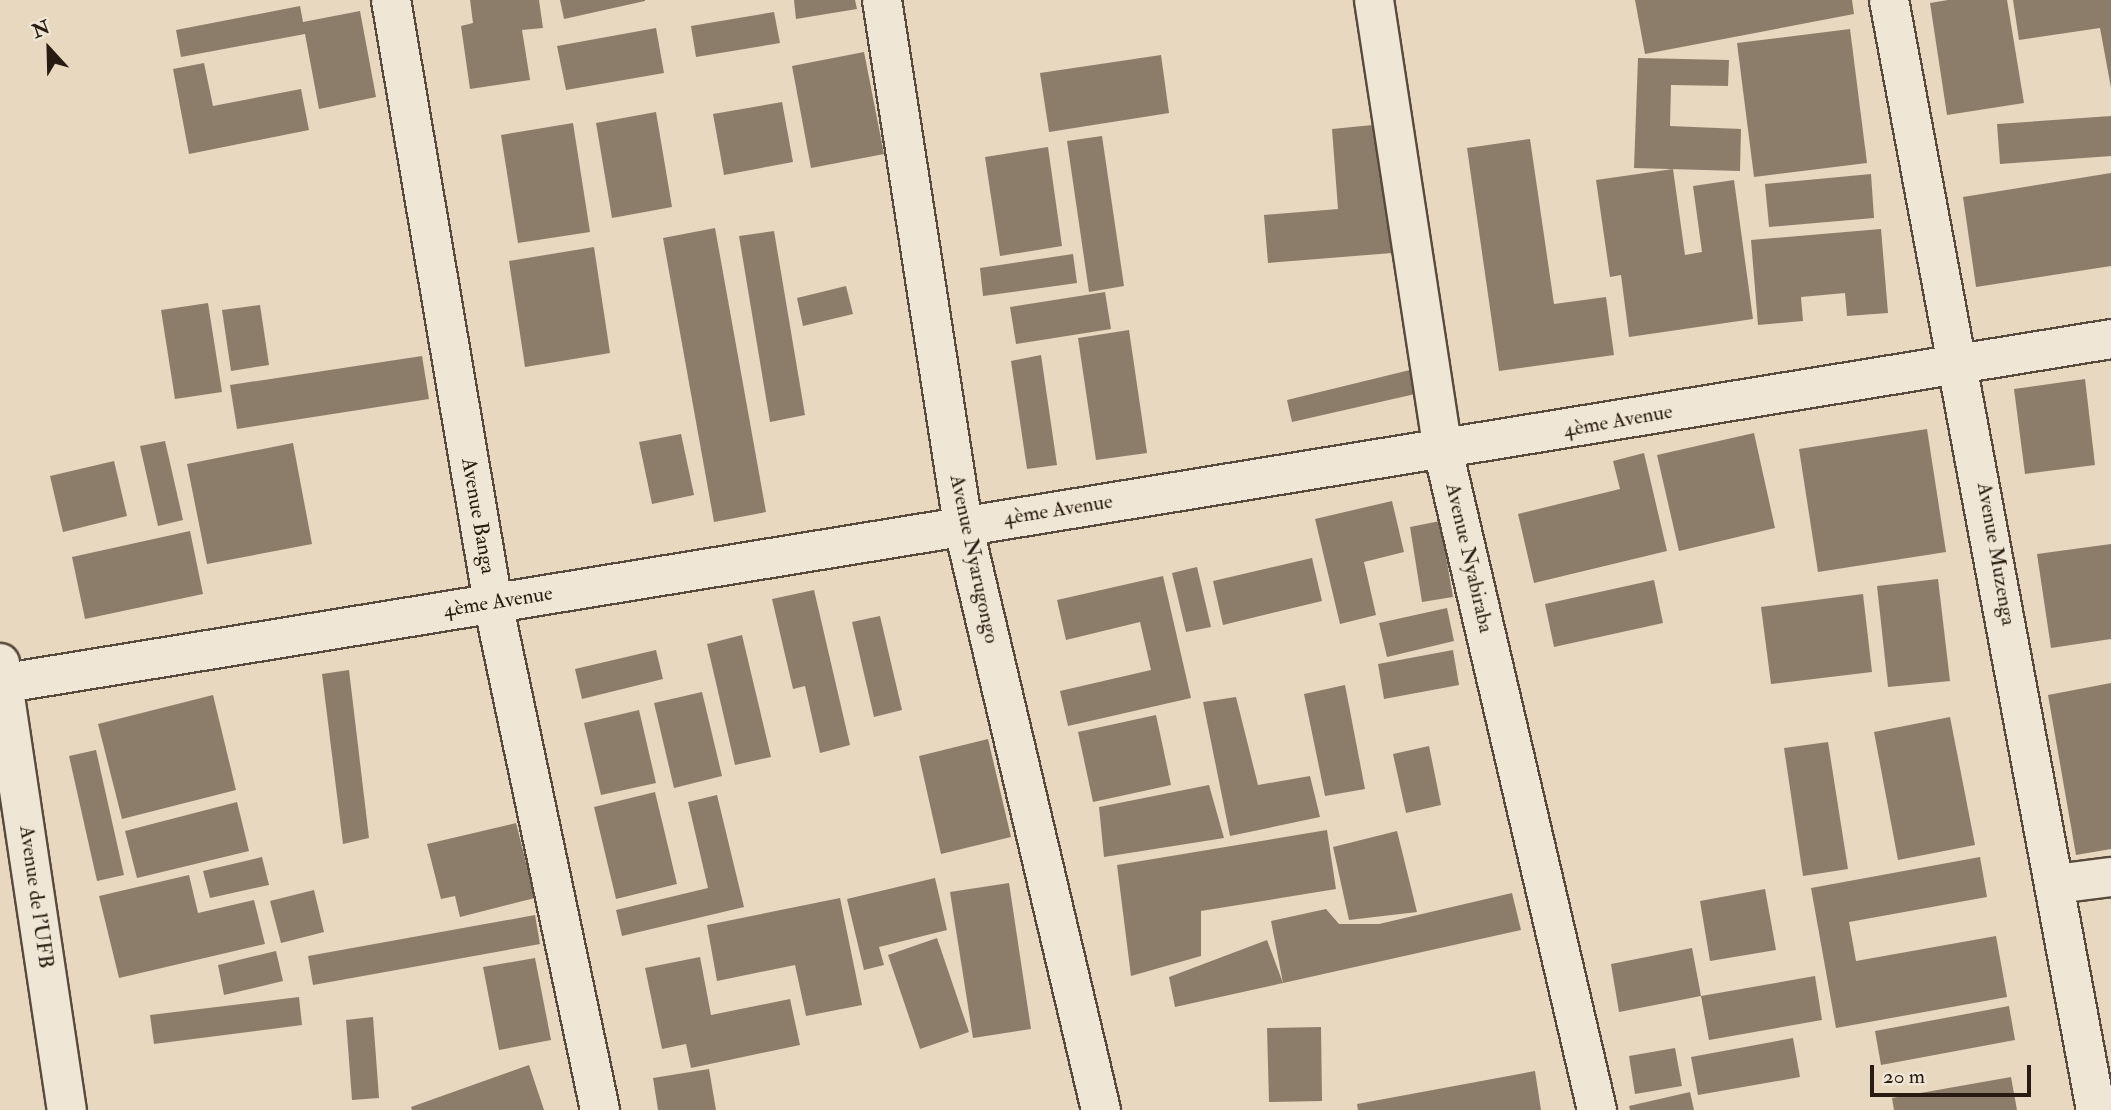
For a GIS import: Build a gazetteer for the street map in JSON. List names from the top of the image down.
{
  "streets": {
    "street": [
      "4ème Avenue",
      "Avenue Banga",
      "Avenue Muzenga",
      "Avenue Nyabiraba",
      "Avenue Nyarugongo",
      "Avenue de l'UFB"
    ]
  },
  "crossings": [
    ["4ème Avenue", "Avenue Banga"],
    ["4ème Avenue", "Avenue Muzenga"],
    ["4ème Avenue", "Avenue Nyabiraba"],
    ["4ème Avenue", "Avenue Nyarugongo"],
    ["4ème Avenue", "Avenue de l'UFB"]
  ],
  "scale_bar": "20 m",
  "north": "top"
}
